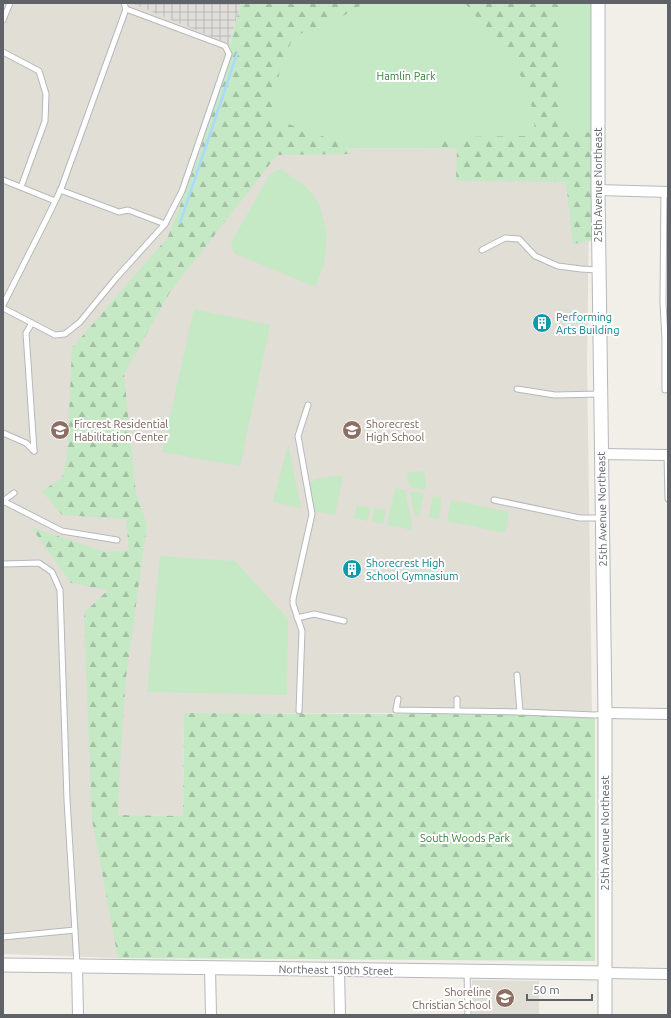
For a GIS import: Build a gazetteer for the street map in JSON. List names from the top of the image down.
{
  "streets": {
    "street": ["25th Avenue Northeast", "Northeast 150th Street"]
  },
  "crossings": [
    ["25th Avenue Northeast", "Northeast 150th Street"]
  ],
  "parks": ["Hamlin Park", "South Woods Park"],
  "places": {
    "building": ["Performing Arts Building", "Shorecrest High School Gymnasium"],
    "school or university": ["Fircrest Residential Habilitation Center", "Shorecrest High School", "Shoreline Christian School"]
  },
  "scale_bar": "50 m"
}
